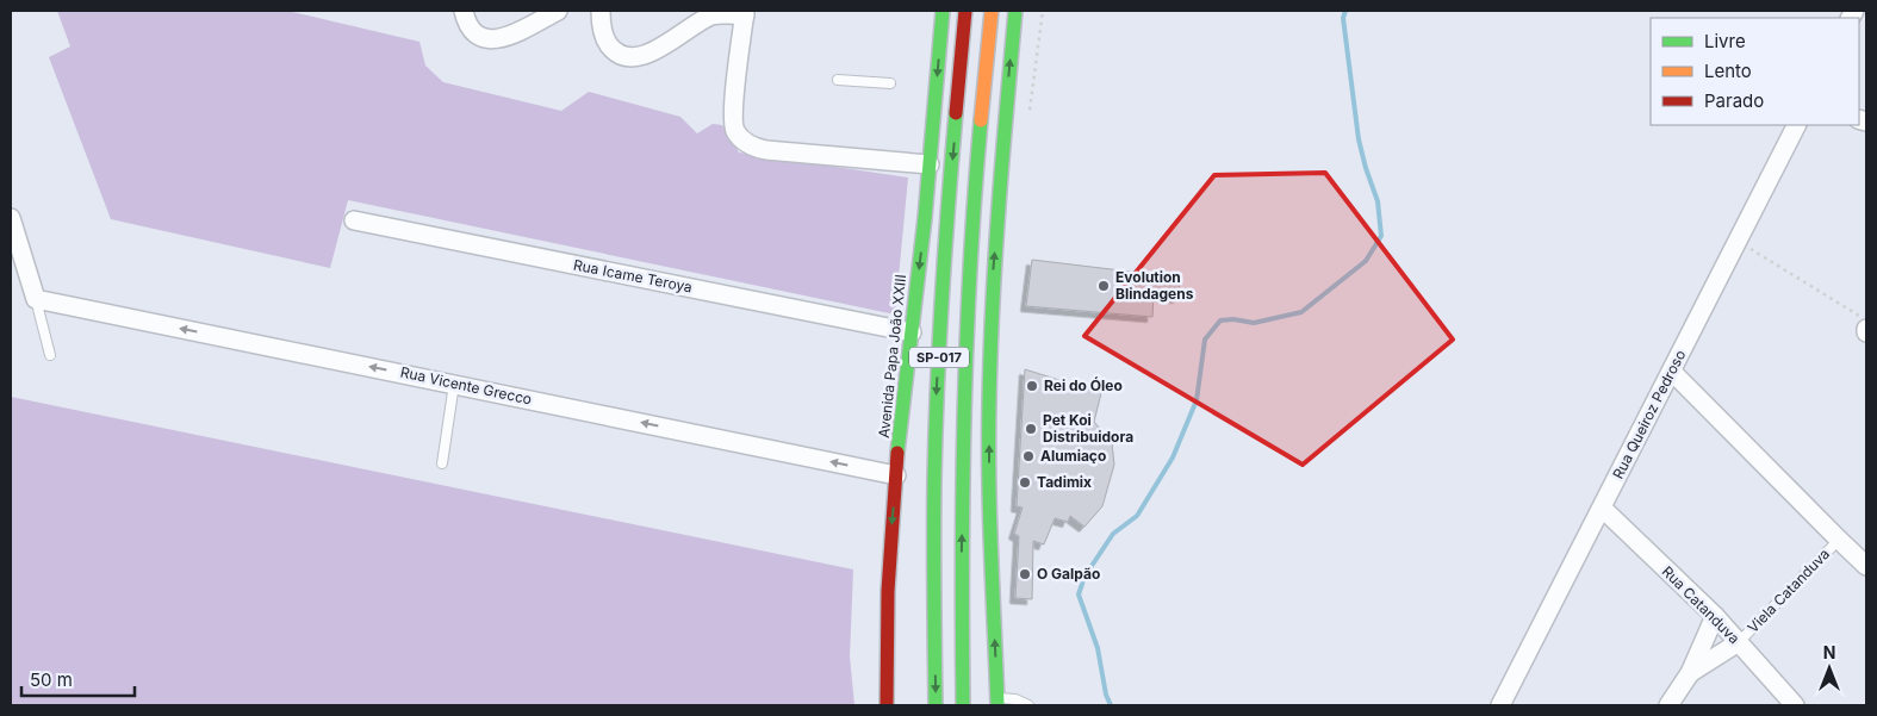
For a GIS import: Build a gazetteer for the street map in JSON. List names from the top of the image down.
{
  "streets": {
    "main road": ["Avenida Papa João XXIII", "SP-017"],
    "street": [
      "Rua Icame Teroya",
      "Rua Vicente Grecco",
      "Rua Queiroz Pedroso",
      "Rua Catanduva"
    ],
    "lane": ["Viela Catanduva"]
  },
  "crossings": [
    ["Rua Icame Teroya", "Avenida Papa João XXIII"],
    ["Avenida Papa João XXIII", "Rua Vicente Grecco"],
    ["Rua Queiroz Pedroso", "Rua Catanduva"],
    ["Viela Catanduva", "Rua Catanduva"]
  ],
  "one_way": ["Rua Vicente Grecco"],
  "places": [
    "Evolution Blindagens",
    "Rei do Óleo",
    "Pet Koi Distribuidora",
    "Alumiaço",
    "Tadimix",
    "O Galpão"
  ],
  "legend": ["Livre", "Lento", "Parado"],
  "scale_bar": "50 m",
  "north": "top"
}
